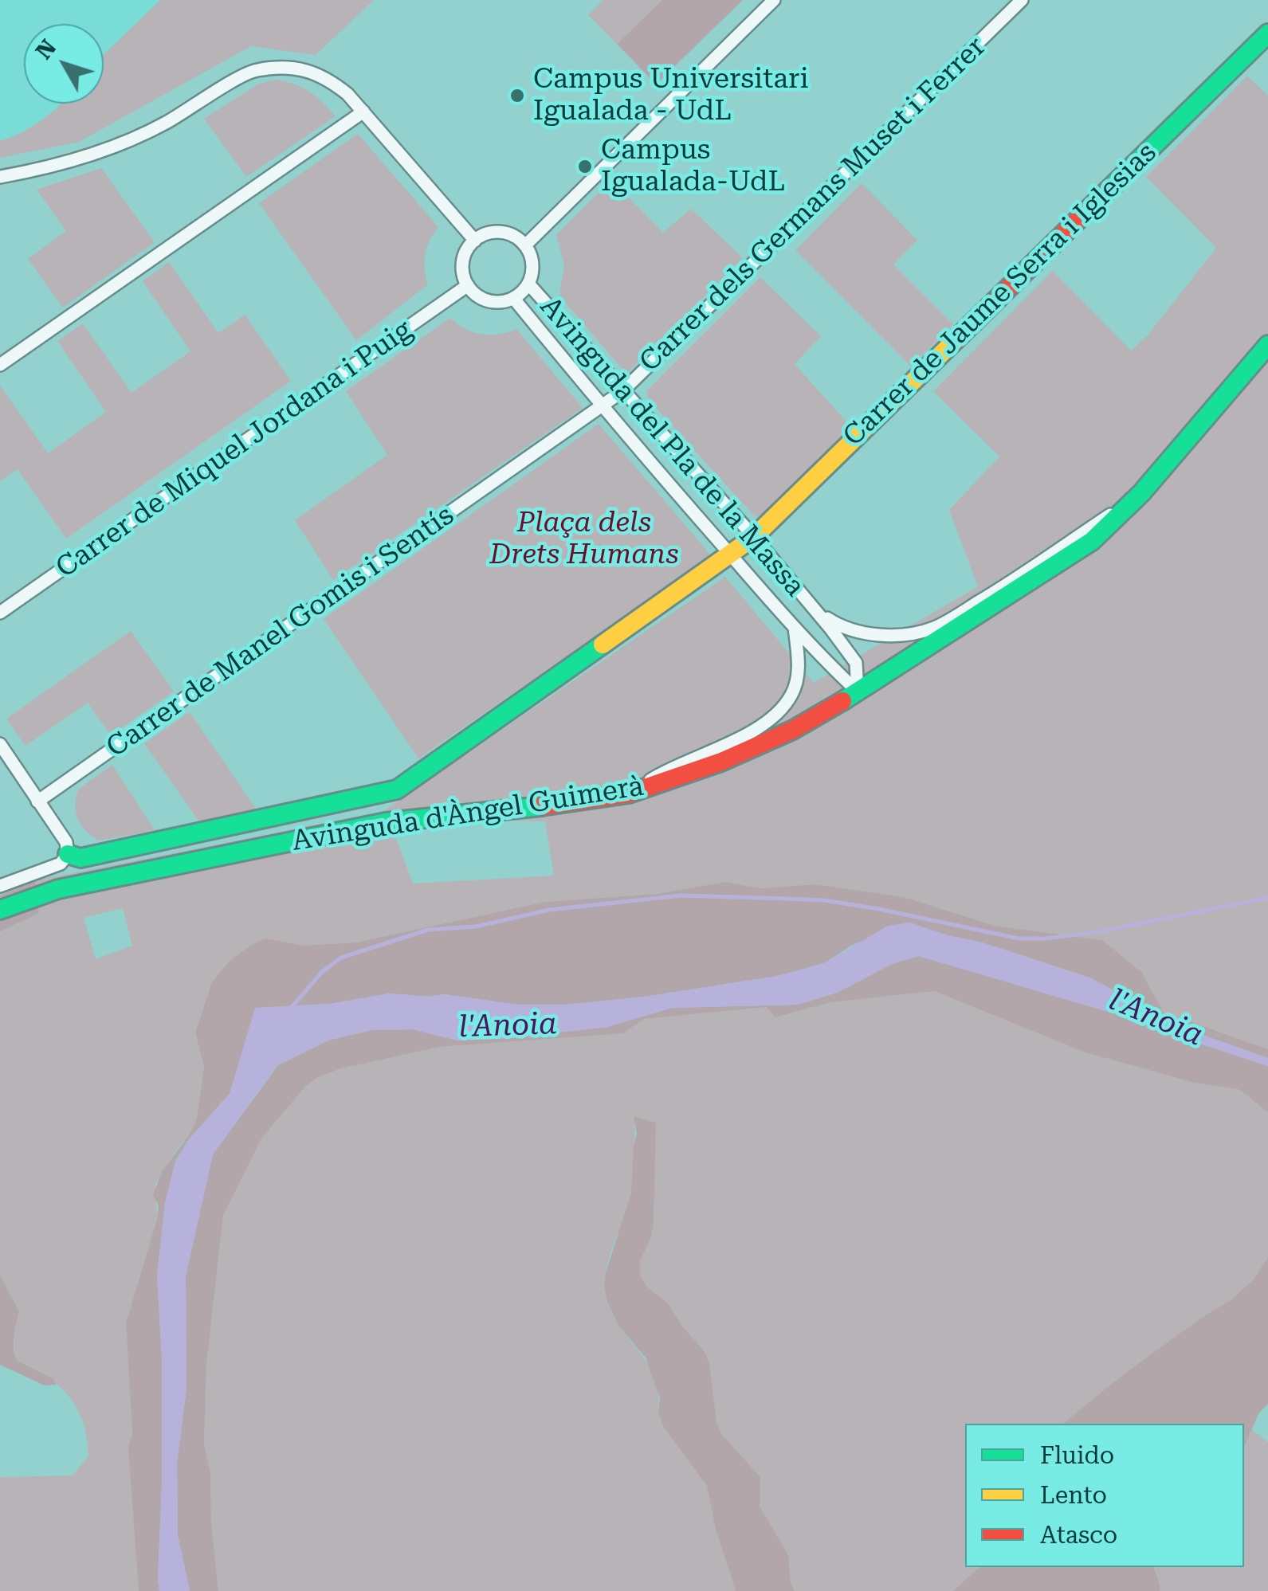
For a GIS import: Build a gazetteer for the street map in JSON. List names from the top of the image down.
{
  "streets": {
    "street": [
      "Carrer dels Germans Muset i Ferrer",
      "Carrer de Jaume Serra i Iglesias",
      "Avinguda del Pla de la Massa",
      "Carrer de Miquel Jordana i Puig",
      "Carrer de Manel Gomis i Sentís",
      "Avinguda d'Àngel Guimerà"
    ]
  },
  "crossings": [
    ["Carrer dels Germans Muset i Ferrer", "Avinguda del Pla de la Massa"],
    ["Carrer dels Germans Muset i Ferrer", "Carrer de Manel Gomis i Sentís"],
    ["Carrer de Jaume Serra i Iglesias", "Avinguda del Pla de la Massa"],
    ["Avinguda del Pla de la Massa", "Carrer de Miquel Jordana i Puig"],
    ["Avinguda del Pla de la Massa", "Carrer de Manel Gomis i Sentís"],
    ["Avinguda del Pla de la Massa", "Avinguda d'Àngel Guimerà"]
  ],
  "water": ["l'Anoia"],
  "parks": ["Plaça dels Drets Humans"],
  "places": ["Campus Universitari Igualada - UdL", "Campus Igualada-UdL"],
  "legend": ["Fluido", "Lento", "Atasco"],
  "north": "top left"
}
